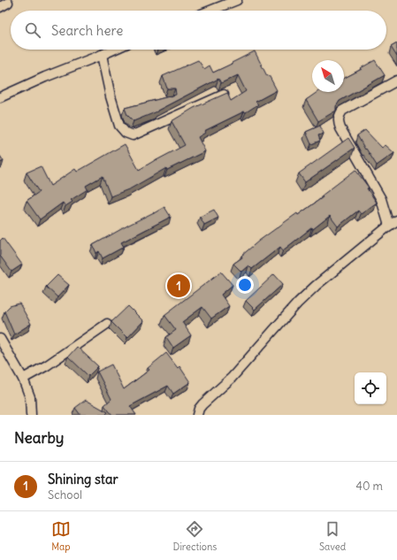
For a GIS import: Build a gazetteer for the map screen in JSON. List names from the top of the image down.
{
  "north": "top left",
  "page": {
    "search": "Search here",
    "pins": "1",
    "heading": "Nearby",
    "list": [
      {
        "mark": "1",
        "name": "Shining star",
        "note": "School",
        "value": "40 m"
      }
    ],
    "nav": ["Map", "Directions", "Saved"]
  }
}
